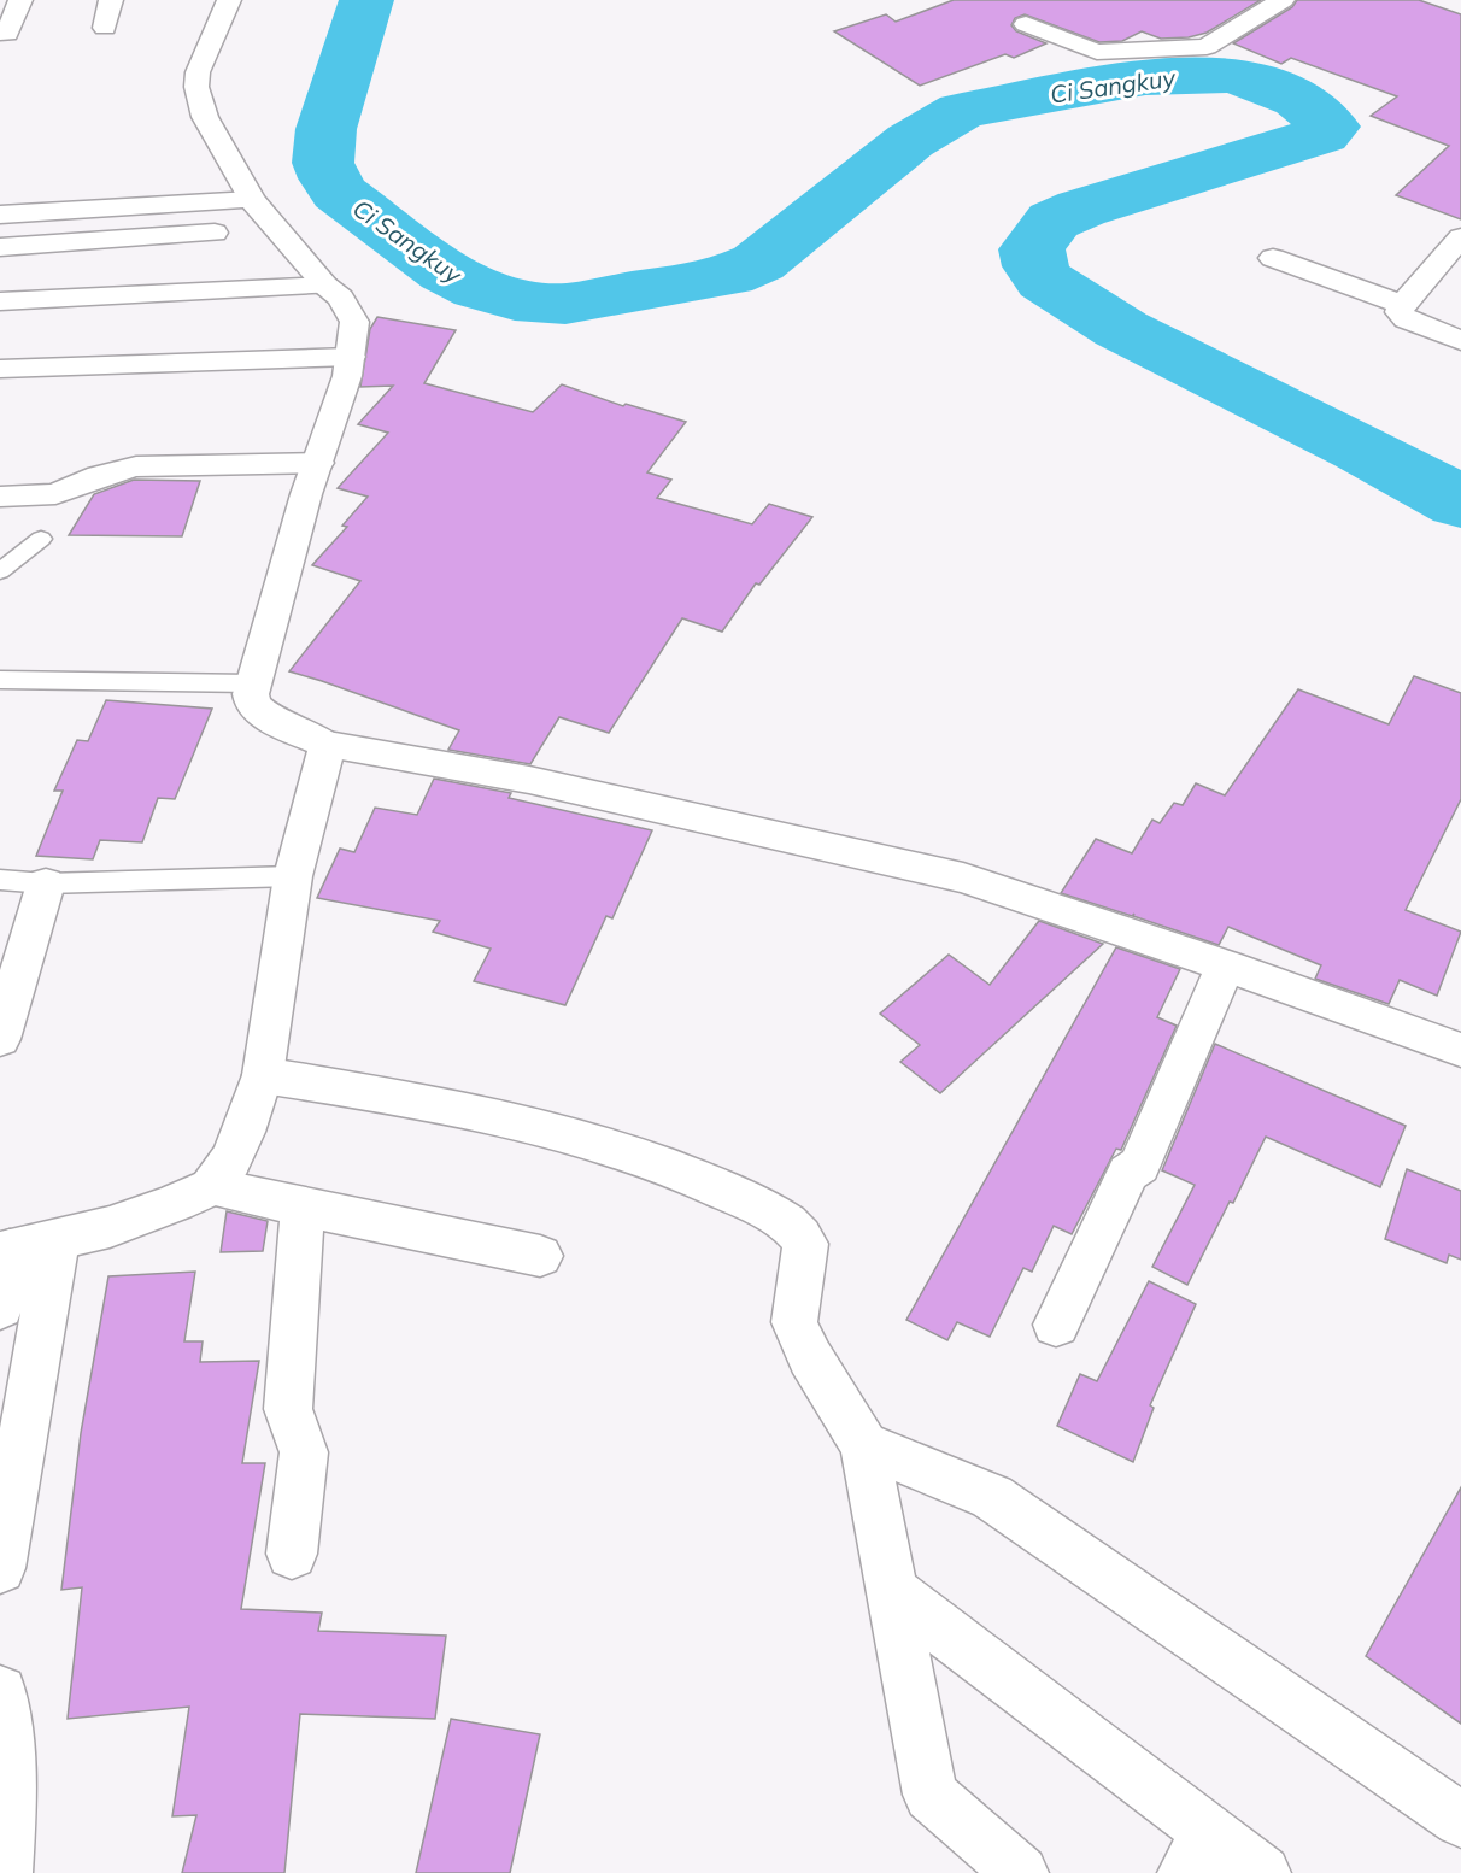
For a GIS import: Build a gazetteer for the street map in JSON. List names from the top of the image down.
{
  "water": ["Ci Sangkuy"]
}
